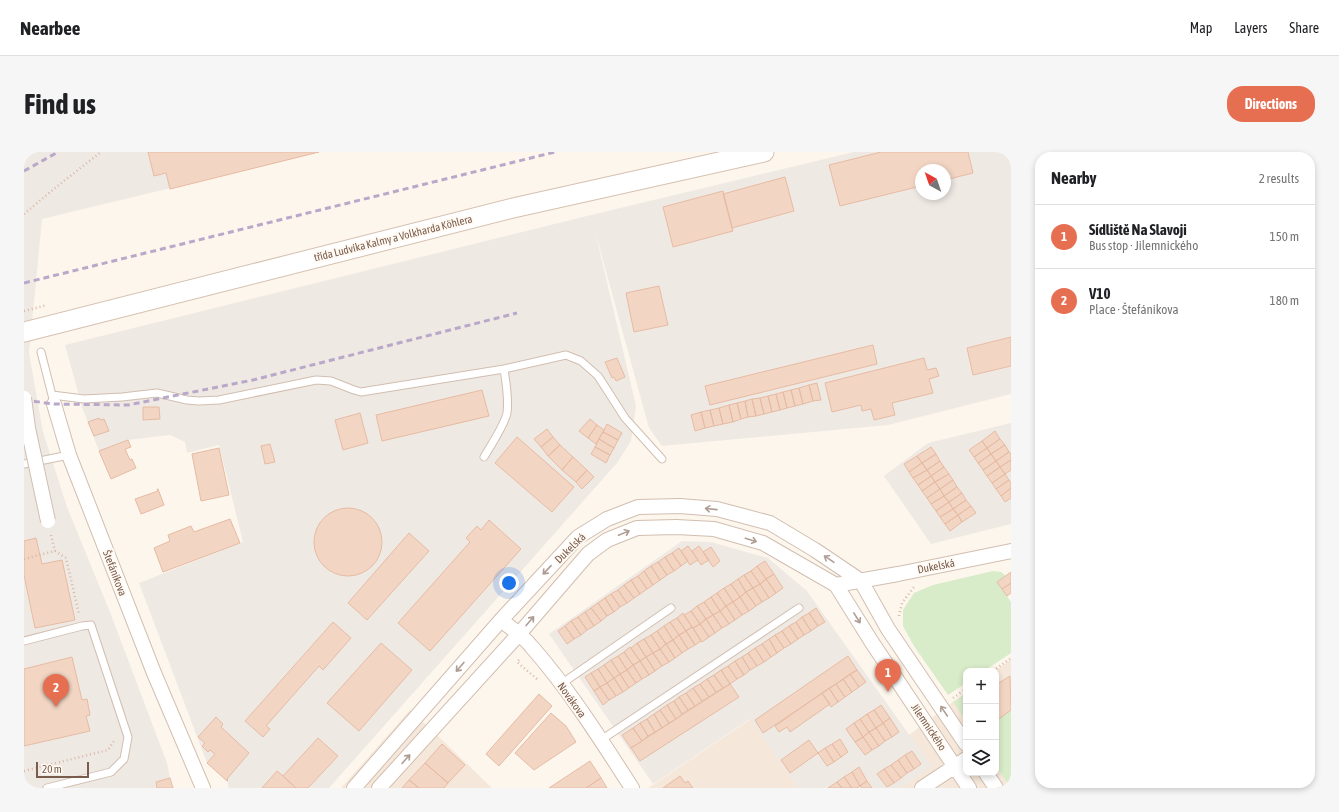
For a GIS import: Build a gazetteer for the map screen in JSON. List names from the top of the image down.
{
  "streets": {
    "street": [
      "třída Ludvíka Kalmy a Volkharda Köhlera",
      "Dukelská",
      "Štefánikova",
      "Novákova",
      "Jilemnického"
    ]
  },
  "crossings": [
    ["Dukelská", "Novákova"],
    ["Dukelská", "Jilemnického"]
  ],
  "scale_bar": "20 m",
  "north": "top left",
  "page": {
    "header": "Nearbee",
    "nav": ["Map", "Layers", "Share"],
    "buttons": "Directions",
    "title": "Find us",
    "heading": ["Nearby", "2 results"],
    "list": [
      {
        "mark": "1",
        "name": "Sídliště Na Slavoji",
        "note": "Bus stop · Jilemnického",
        "value": "150 m"
      },
      {
        "mark": "2",
        "name": "V10",
        "note": "Place · Štefánikova",
        "value": "180 m"
      }
    ],
    "pins": ["1", "2"],
    "map_buttons": ["+", "−"],
    "scale": "20 m"
  }
}
